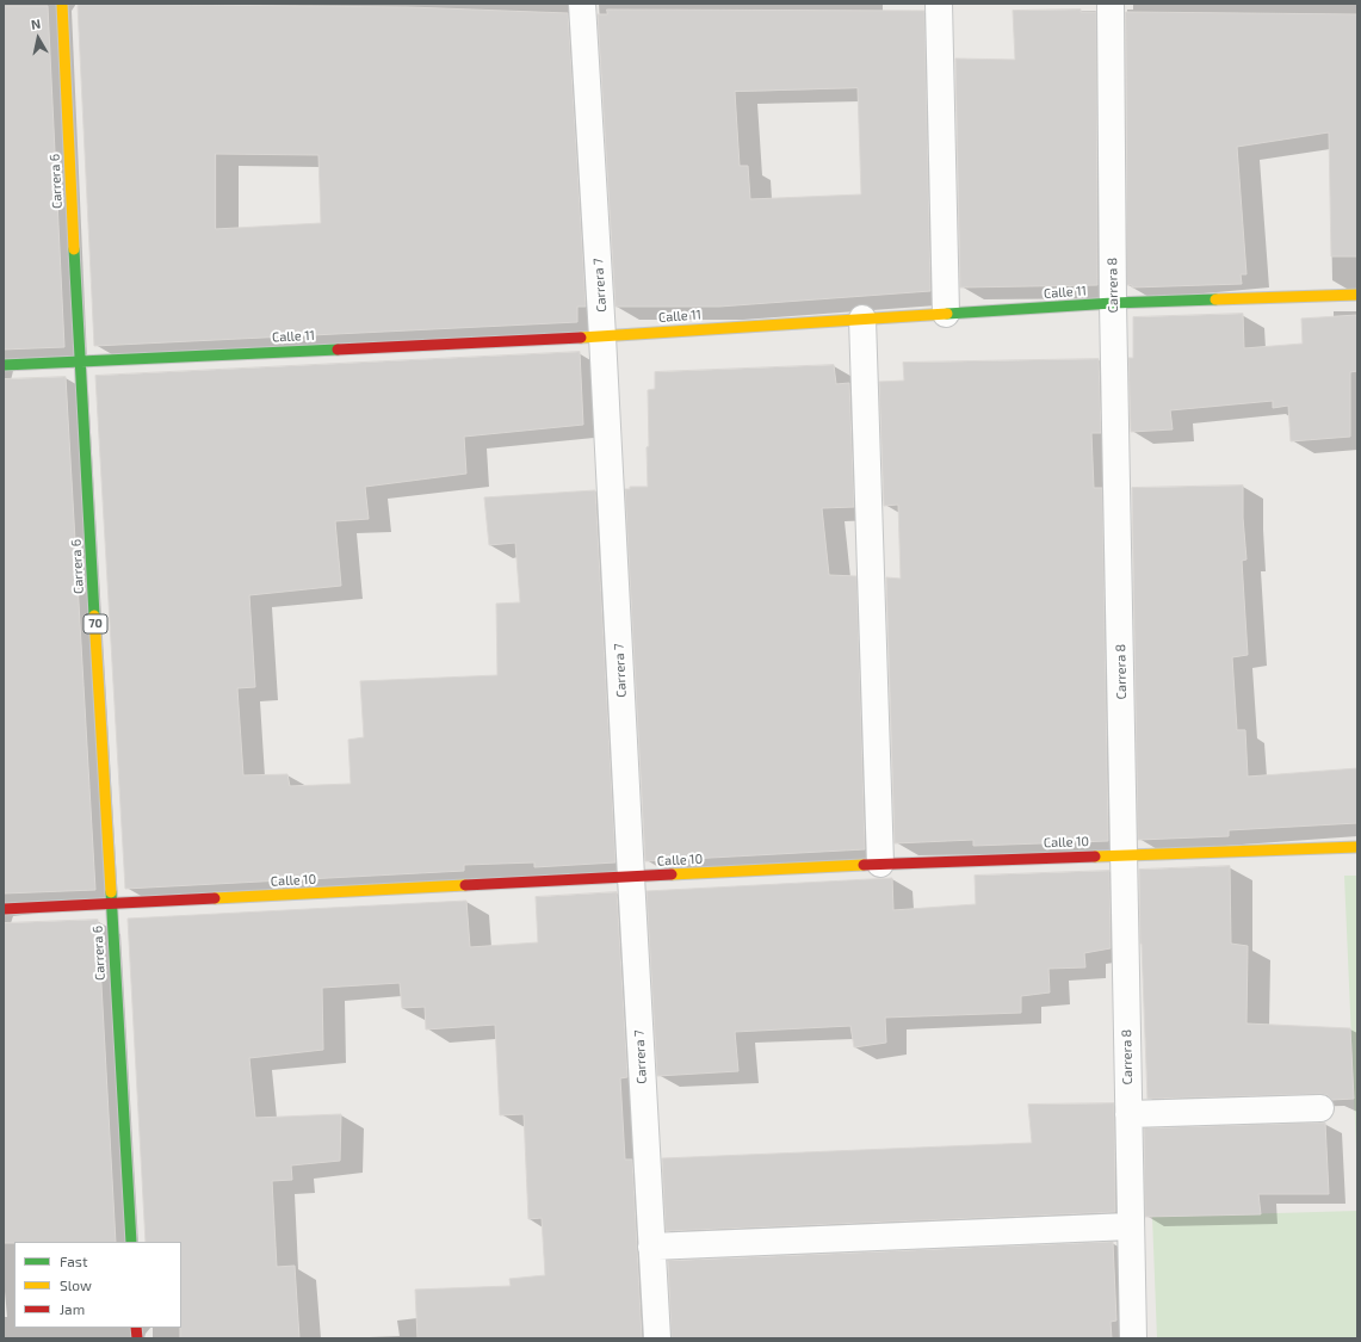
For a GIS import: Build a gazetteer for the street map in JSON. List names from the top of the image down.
{
  "streets": {
    "street": [
      "Carrera 6",
      "Carrera 7",
      "Carrera 8",
      "Calle 11",
      "70",
      "Calle 10"
    ]
  },
  "crossings": [
    ["Carrera 6", "Calle 11"],
    ["Carrera 6", "Calle 10"],
    ["Carrera 7", "Calle 11"],
    ["Carrera 7", "Calle 10"],
    ["Carrera 8", "Calle 11"],
    ["Carrera 8", "Calle 10"]
  ],
  "legend": ["Fast", "Slow", "Jam"],
  "north": "top"
}
